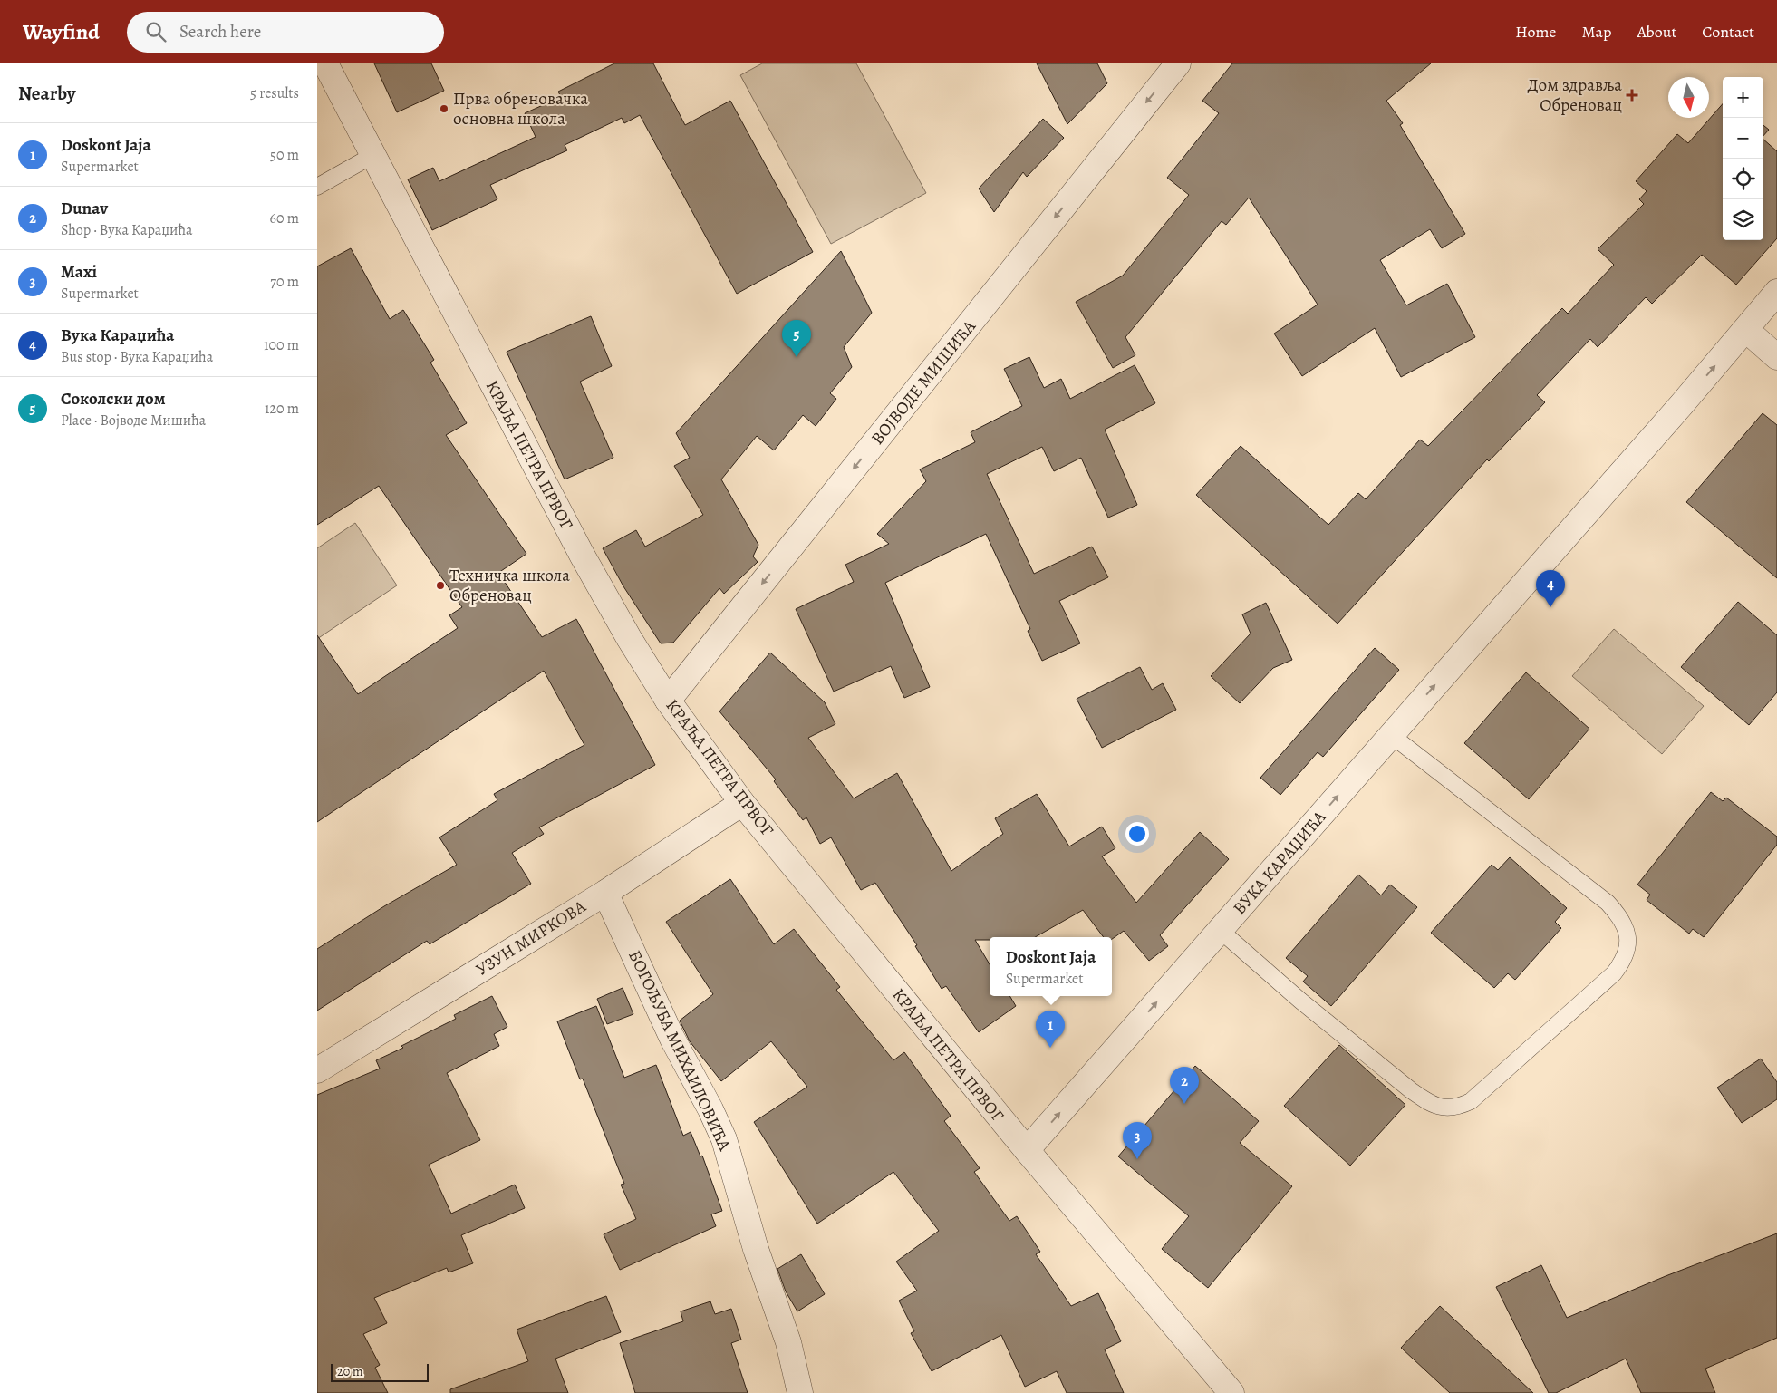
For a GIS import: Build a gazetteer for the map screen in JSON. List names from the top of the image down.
{
  "streets": {
    "street": [
      "ВОЈВОДЕ МИШИЋА",
      "КРАЉА ПЕТРА ПРВОГ",
      "ВУКА КАРАЏИЋА",
      "УЗУН МИРКОВА",
      "БОГОЉУБА МИХАИЛОВИЋА"
    ]
  },
  "crossings": [
    ["ВОЈВОДЕ МИШИЋА", "КРАЉА ПЕТРА ПРВОГ"],
    ["КРАЉА ПЕТРА ПРВОГ", "ВУКА КАРАЏИЋА"],
    ["КРАЉА ПЕТРА ПРВОГ", "УЗУН МИРКОВА"],
    ["УЗУН МИРКОВА", "БОГОЉУБА МИХАИЛОВИЋА"]
  ],
  "one_way": ["ВОЈВОДЕ МИШИЋА", "ВУКА КАРАЏИЋА"],
  "places": {
    "health": ["Дом здравља Обреновац"],
    "other": ["Прва обреновачка основна школа", "Техничка школа Обреновац"]
  },
  "scale_bar": "20 m",
  "north": "bottom",
  "page": {
    "header": "Wayfind",
    "search": "Search here",
    "nav": [
      "Home",
      "Map",
      "About",
      "Contact"
    ],
    "heading": ["Nearby", "5 results"],
    "map_buttons": ["+", "−"],
    "list": [
      {
        "mark": "1",
        "name": "Doskont Jaja",
        "note": "Supermarket",
        "value": "50 m"
      },
      {
        "mark": "2",
        "name": "Dunav",
        "note": "Shop · Вука Караџића",
        "value": "60 m"
      },
      {
        "mark": "3",
        "name": "Maxi",
        "note": "Supermarket",
        "value": "70 m"
      },
      {
        "mark": "4",
        "name": "Вука Караџића",
        "note": "Bus stop · Вука Караџића",
        "value": "100 m"
      },
      {
        "mark": "5",
        "name": "Соколски дом",
        "note": "Place · Војводе Мишића",
        "value": "120 m"
      }
    ],
    "pins": [
      "5",
      "4",
      "1",
      "2",
      "3"
    ],
    "popup": ["Doskont Jaja", "Supermarket"],
    "scale": "20 m"
  }
}
